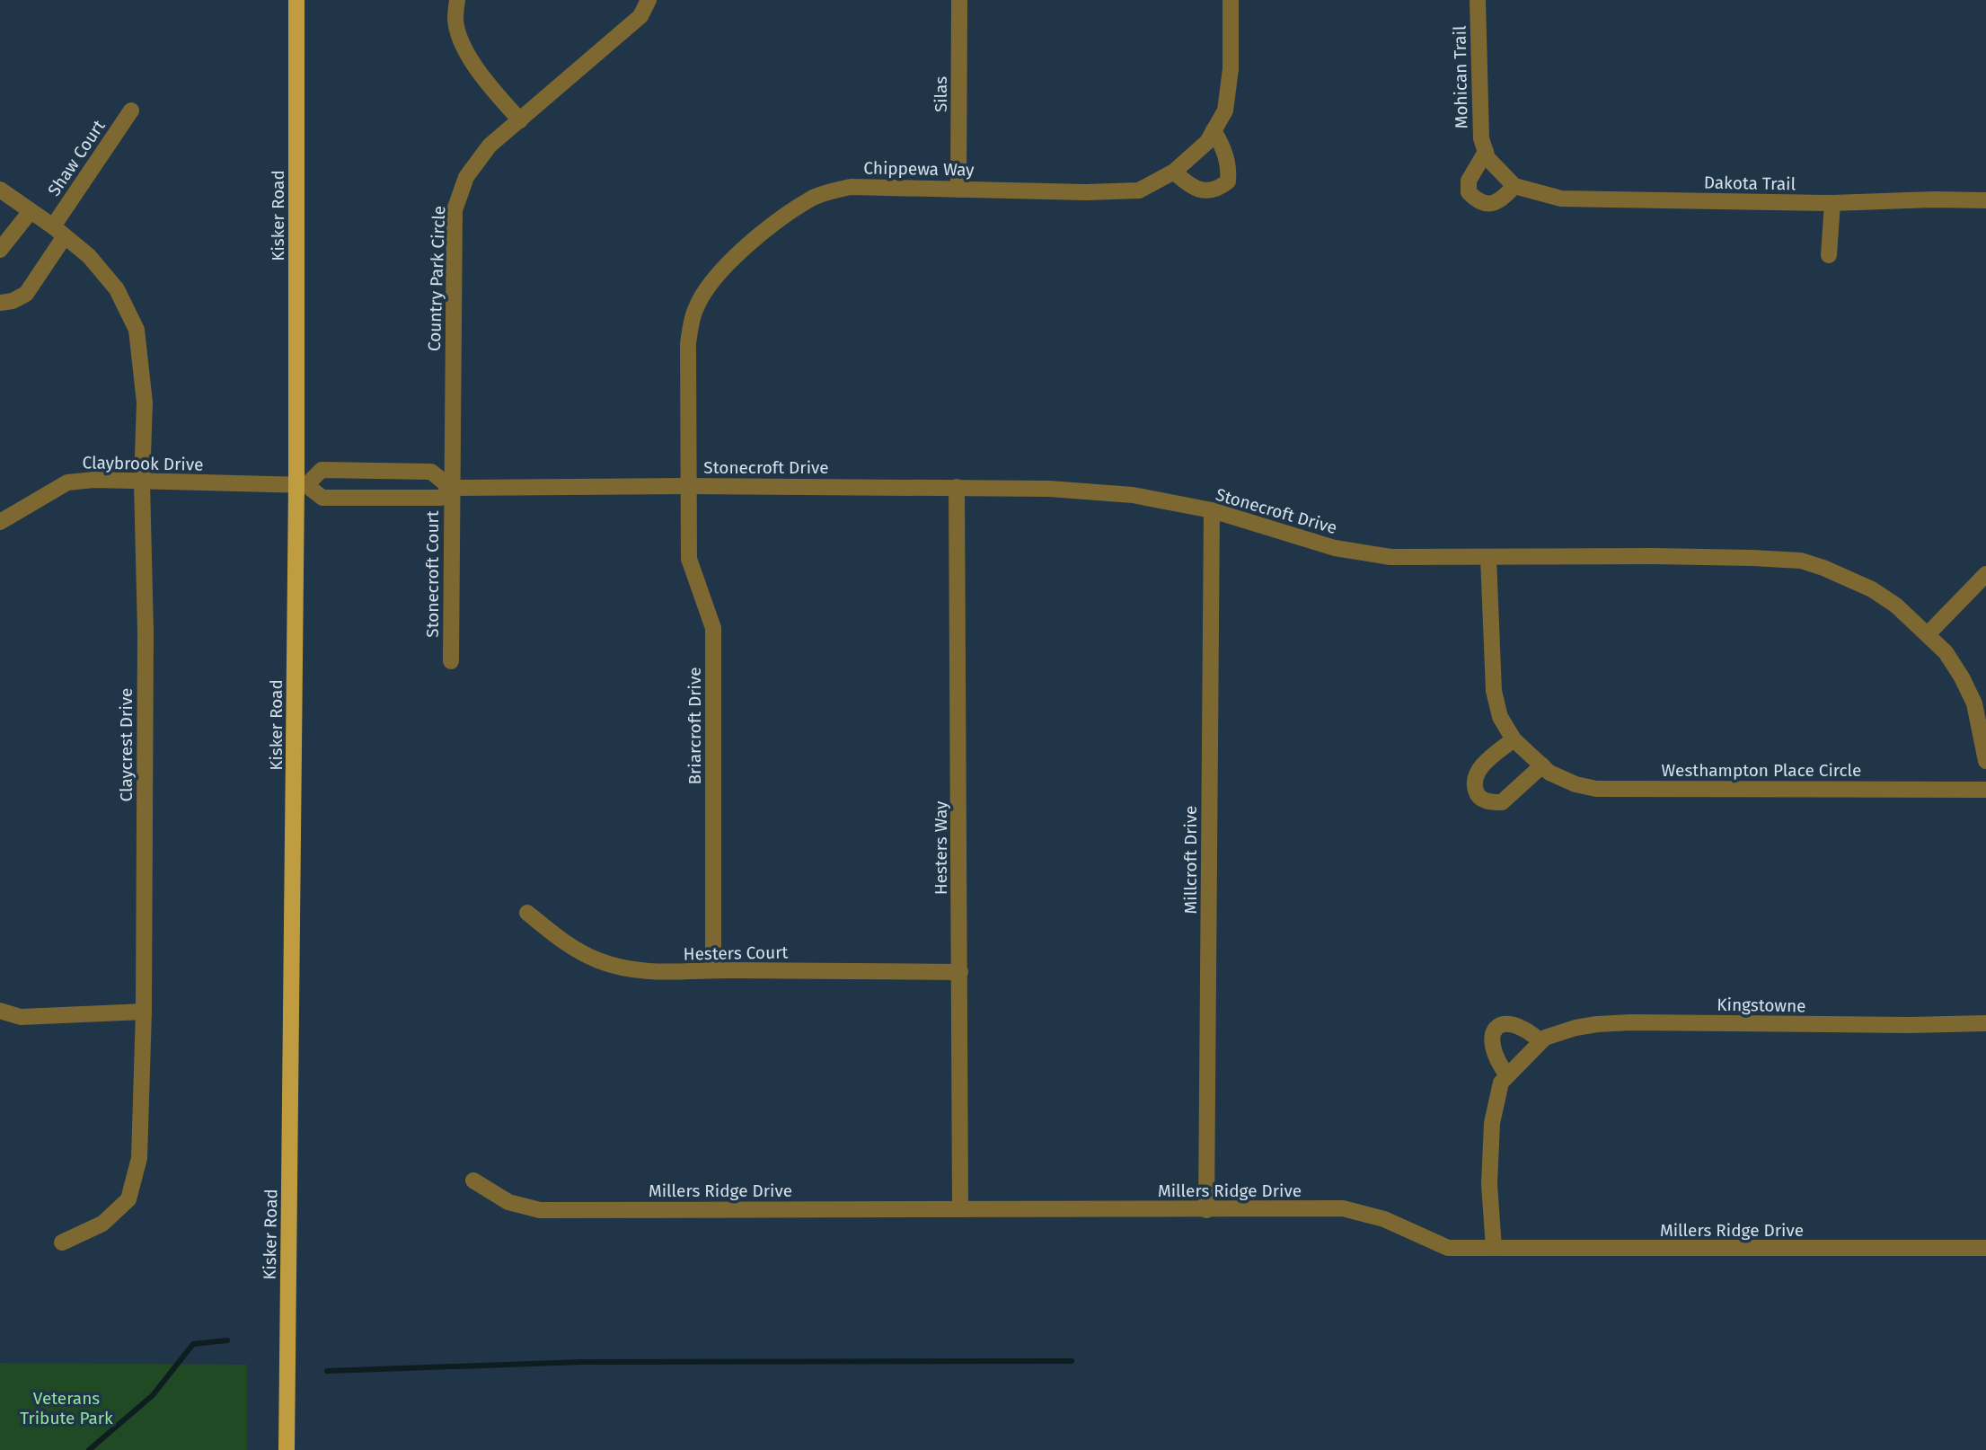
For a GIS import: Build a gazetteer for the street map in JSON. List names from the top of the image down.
{
  "streets": {
    "main road": ["Kisker Road"],
    "street": [
      "Mohican Trail",
      "Silas",
      "Shaw Court",
      "Chippewa Way",
      "Dakota Trail",
      "Country Park Circle",
      "Claybrook Drive",
      "Stonecroft Drive",
      "Stonecroft Court",
      "Briarcroft Drive",
      "Claycrest Drive",
      "Westhampton Place Circle",
      "Hesters Way",
      "Millcroft Drive",
      "Hesters Court",
      "Kingstowne",
      "Millers Ridge Drive"
    ]
  },
  "crossings": [
    ["Mohican Trail", "Dakota Trail"],
    ["Silas", "Chippewa Way"],
    ["Shaw Court", "Claycrest Drive"],
    ["Chippewa Way", "Stonecroft Drive"],
    ["Chippewa Way", "Briarcroft Drive"],
    ["Kisker Road", "Claybrook Drive"],
    ["Kisker Road", "Stonecroft Drive"],
    ["Country Park Circle", "Stonecroft Drive"],
    ["Country Park Circle", "Stonecroft Court"],
    ["Claybrook Drive", "Stonecroft Drive"],
    ["Claybrook Drive", "Claycrest Drive"],
    ["Stonecroft Drive", "Stonecroft Court"],
    ["Stonecroft Drive", "Briarcroft Drive"],
    ["Stonecroft Drive", "Westhampton Place Circle"],
    ["Stonecroft Drive", "Hesters Way"],
    ["Stonecroft Drive", "Millcroft Drive"],
    ["Briarcroft Drive", "Hesters Court"],
    ["Hesters Way", "Hesters Court"],
    ["Hesters Way", "Millers Ridge Drive"],
    ["Millcroft Drive", "Millers Ridge Drive"],
    ["Kingstowne", "Millers Ridge Drive"]
  ],
  "parks": ["Veterans Tribute Park"]
}
